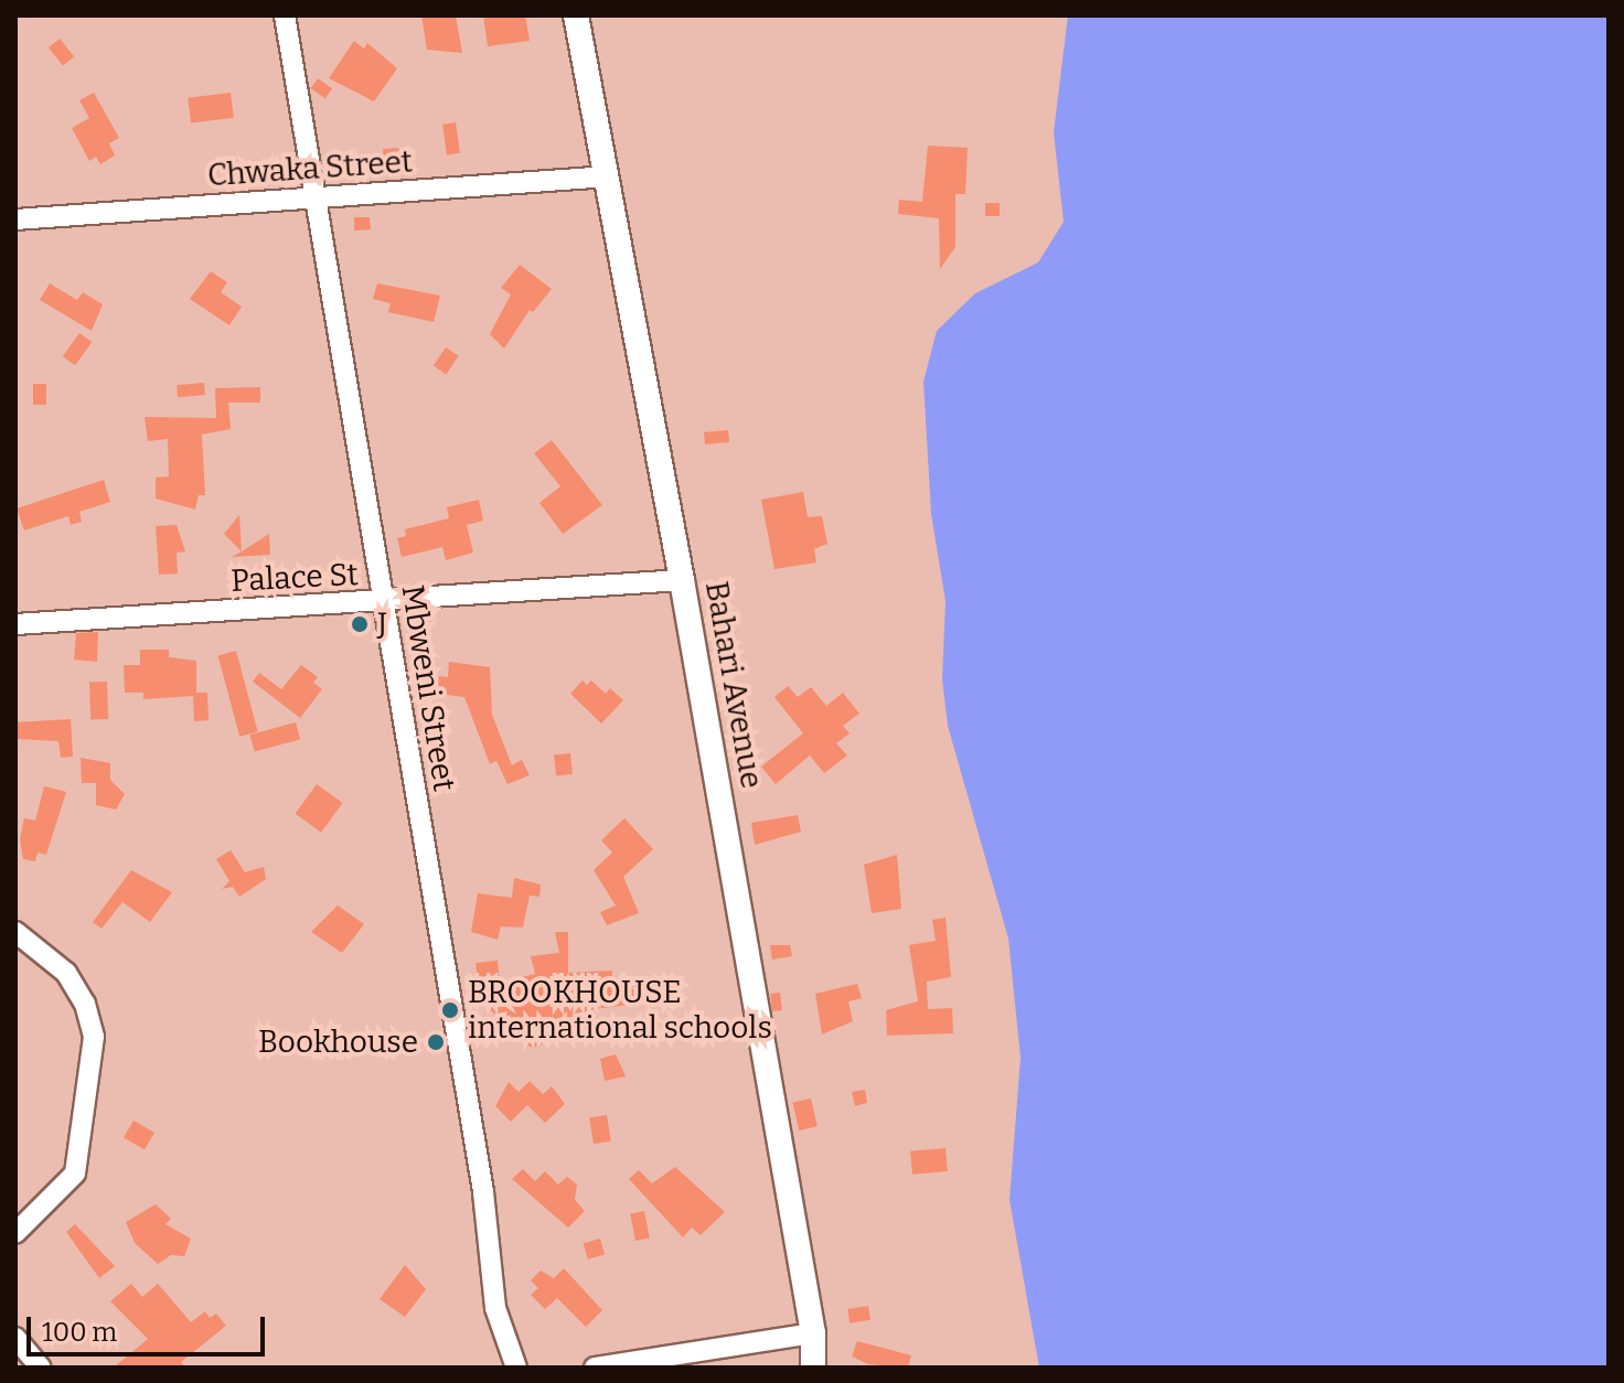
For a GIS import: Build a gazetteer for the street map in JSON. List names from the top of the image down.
{
  "streets": {
    "street": [
      "Chwaka Street",
      "Palace St",
      "Bahari Avenue",
      "Mbweni Street"
    ]
  },
  "crossings": [
    ["Chwaka Street", "Bahari Avenue"],
    ["Chwaka Street", "Mbweni Street"],
    ["Palace St", "Bahari Avenue"],
    ["Palace St", "Mbweni Street"]
  ],
  "places": ["J", "BROOKHOUSE international schools", "Bookhouse"],
  "scale_bar": "100 m"
}
